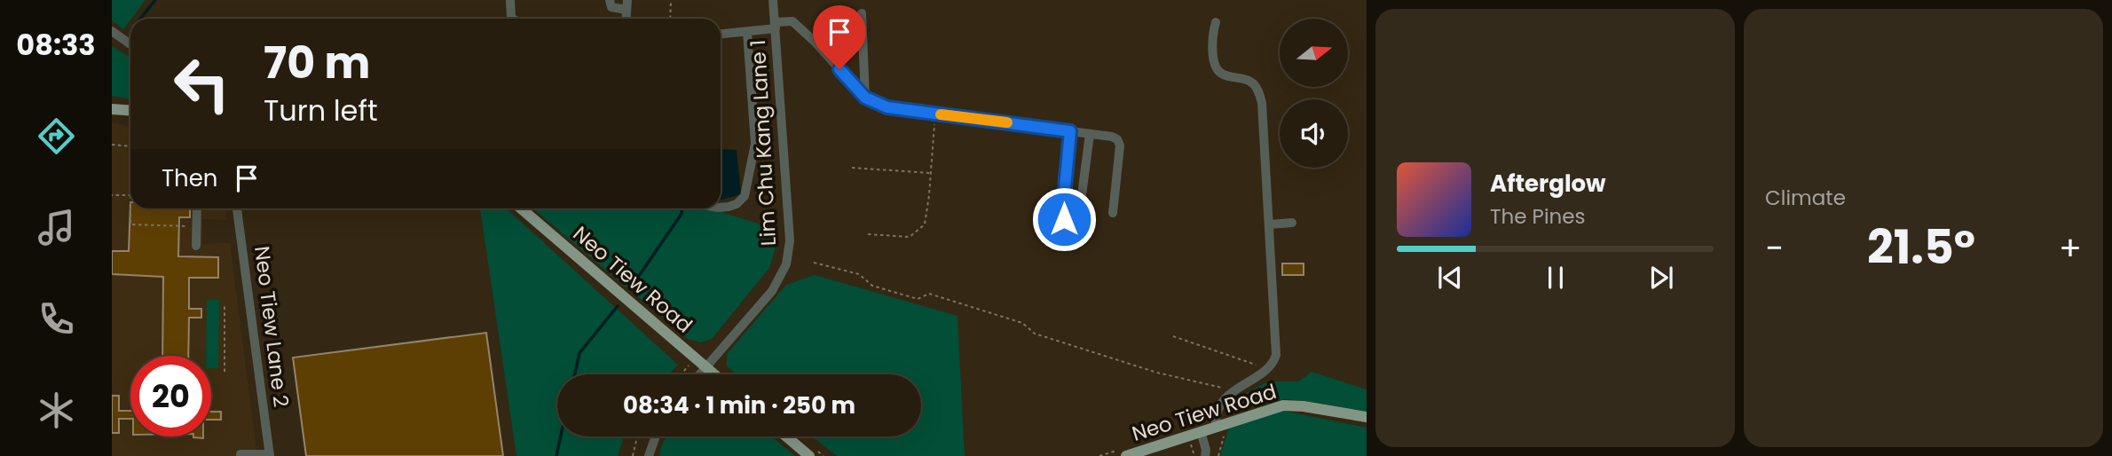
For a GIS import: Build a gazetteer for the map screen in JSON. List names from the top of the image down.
{
  "streets": {
    "main road": ["Neo Tiew Road"],
    "street": ["Lim Chu Kang Lane 1", "Neo Tiew Lane 2"]
  },
  "crossings": [
    ["Lim Chu Kang Lane 1", "Neo Tiew Road"]
  ],
  "north": "right",
  "page": {
    "tabs": "08:33",
    "tile": "Climate",
    "turn": ["70 m", "Turn left"],
    "then": "Then",
    "song": ["Afterglow", "The Pines"],
    "heat": ["−", "21.5°", "+"],
    "limit": "20",
    "trip": "08:34 · 1 min · 250 m"
  }
}
